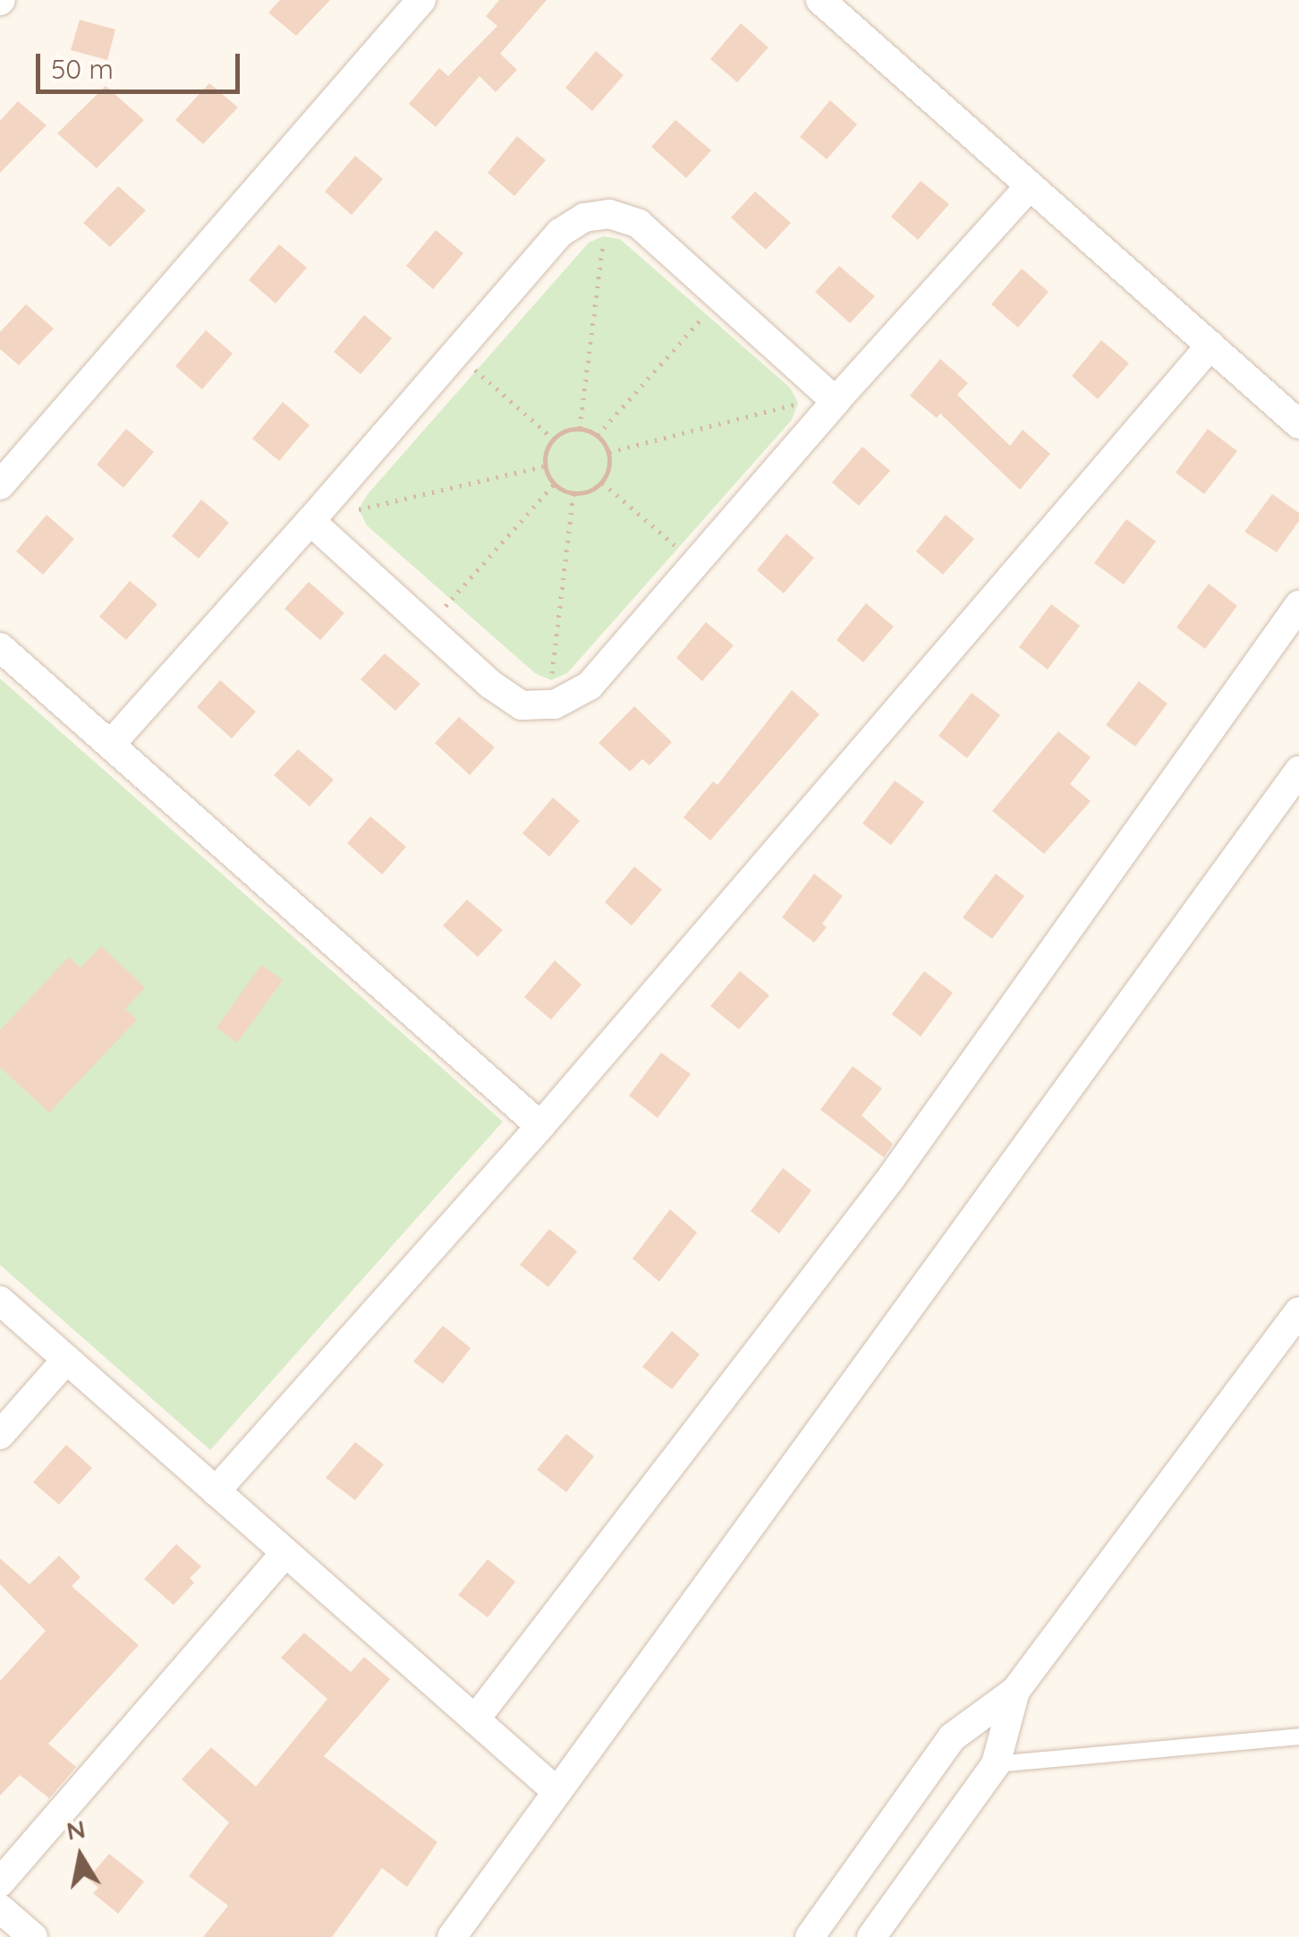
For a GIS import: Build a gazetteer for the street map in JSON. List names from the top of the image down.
{
  "scale_bar": "50 m",
  "north": "top"
}
